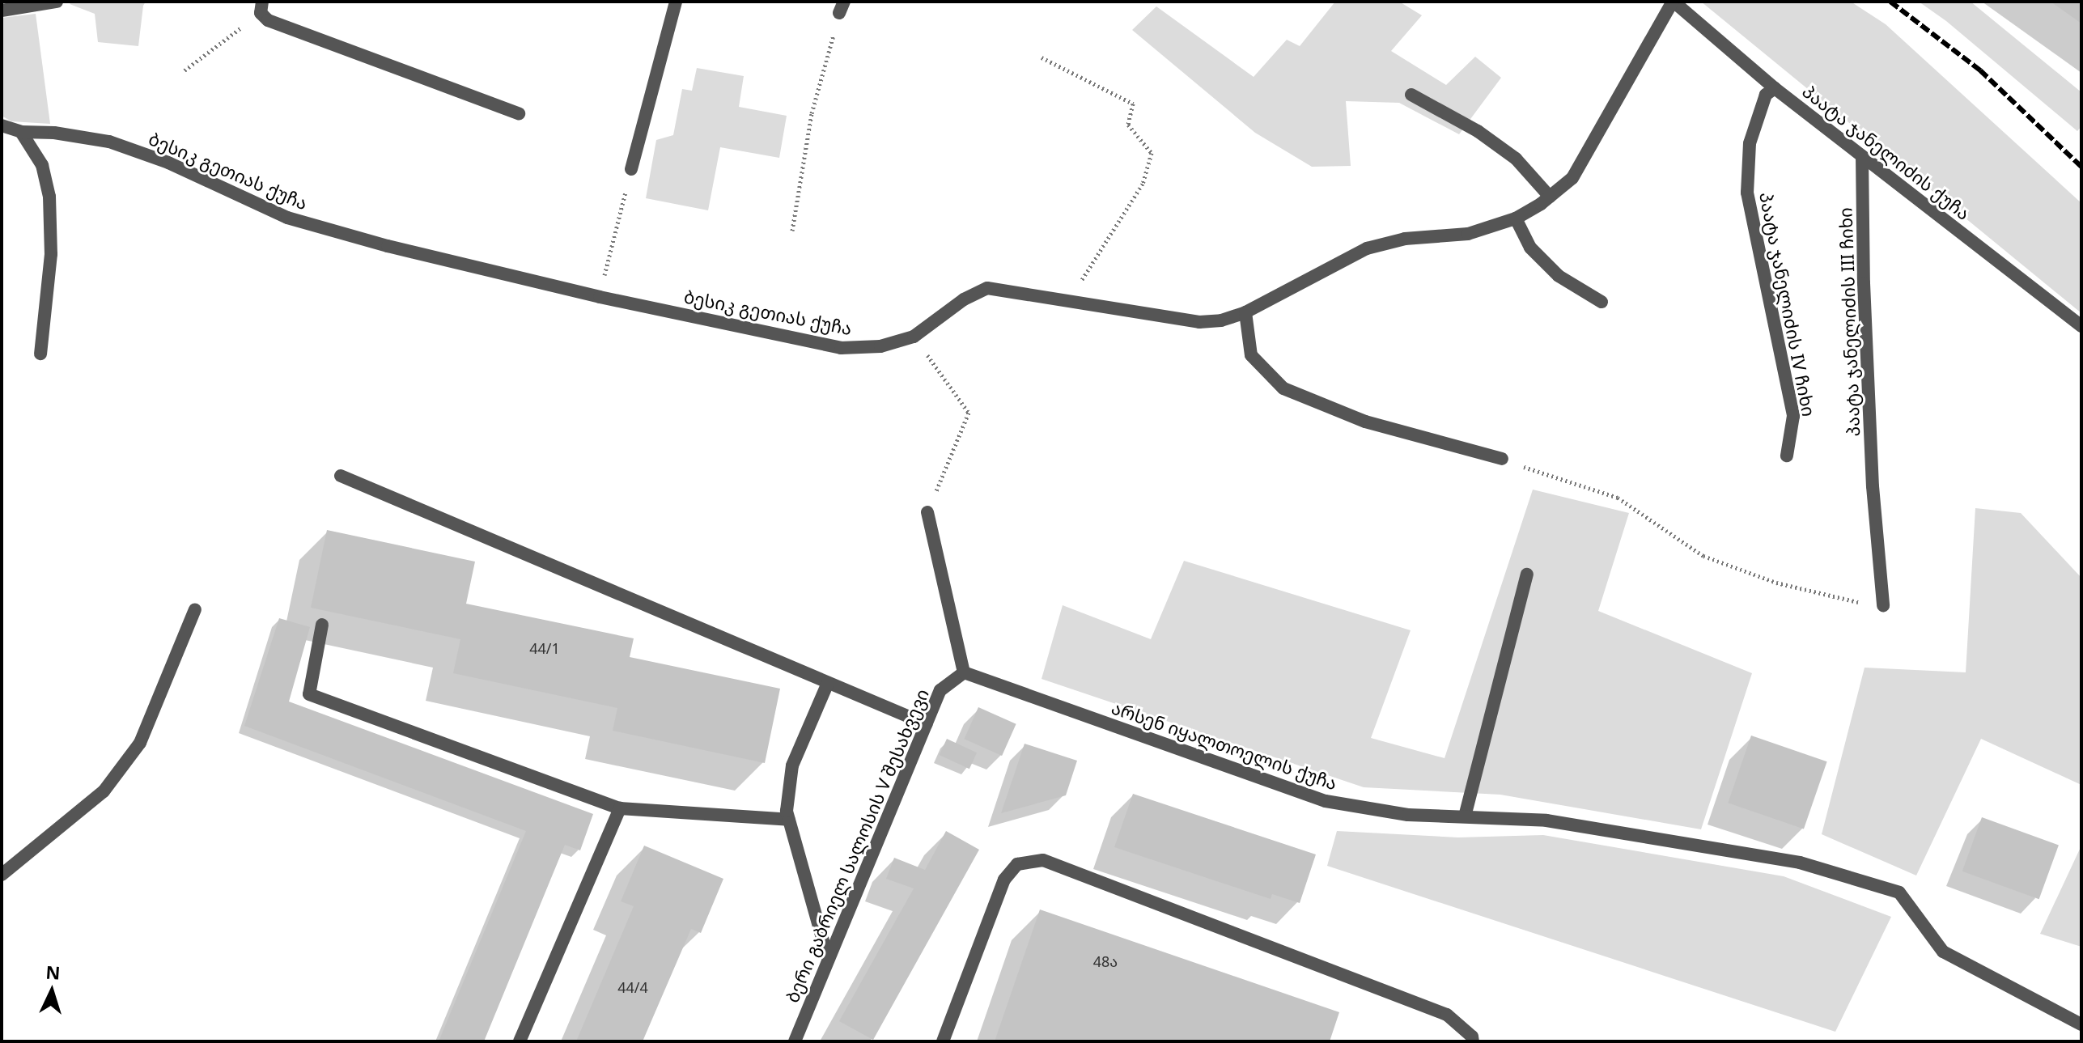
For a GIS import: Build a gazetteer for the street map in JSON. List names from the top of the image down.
{
  "streets": {
    "street": [
      "პაატა ჯანელიძის ქუჩა",
      "ბესიკ გეთიას ქუჩა",
      "პაატა ჯანელიძის IV ჩიხი",
      "პაატა ჯანელიძის III ჩიხი",
      "არსენ იყალთოელის ქუჩა",
      "ბერი გაბრიელ სალოსის V შესახვევი"
    ]
  },
  "crossings": [
    ["პაატა ჯანელიძის ქუჩა", "ბესიკ გეთიას ქუჩა"],
    ["პაატა ჯანელიძის ქუჩა", "პაატა ჯანელიძის IV ჩიხი"],
    ["პაატა ჯანელიძის ქუჩა", "პაატა ჯანელიძის III ჩიხი"],
    ["არსენ იყალთოელის ქუჩა", "ბერი გაბრიელ სალოსის V შესახვევი"]
  ],
  "house_numbers": ["44/1", "48ა", "44/4"],
  "north": "top"
}
